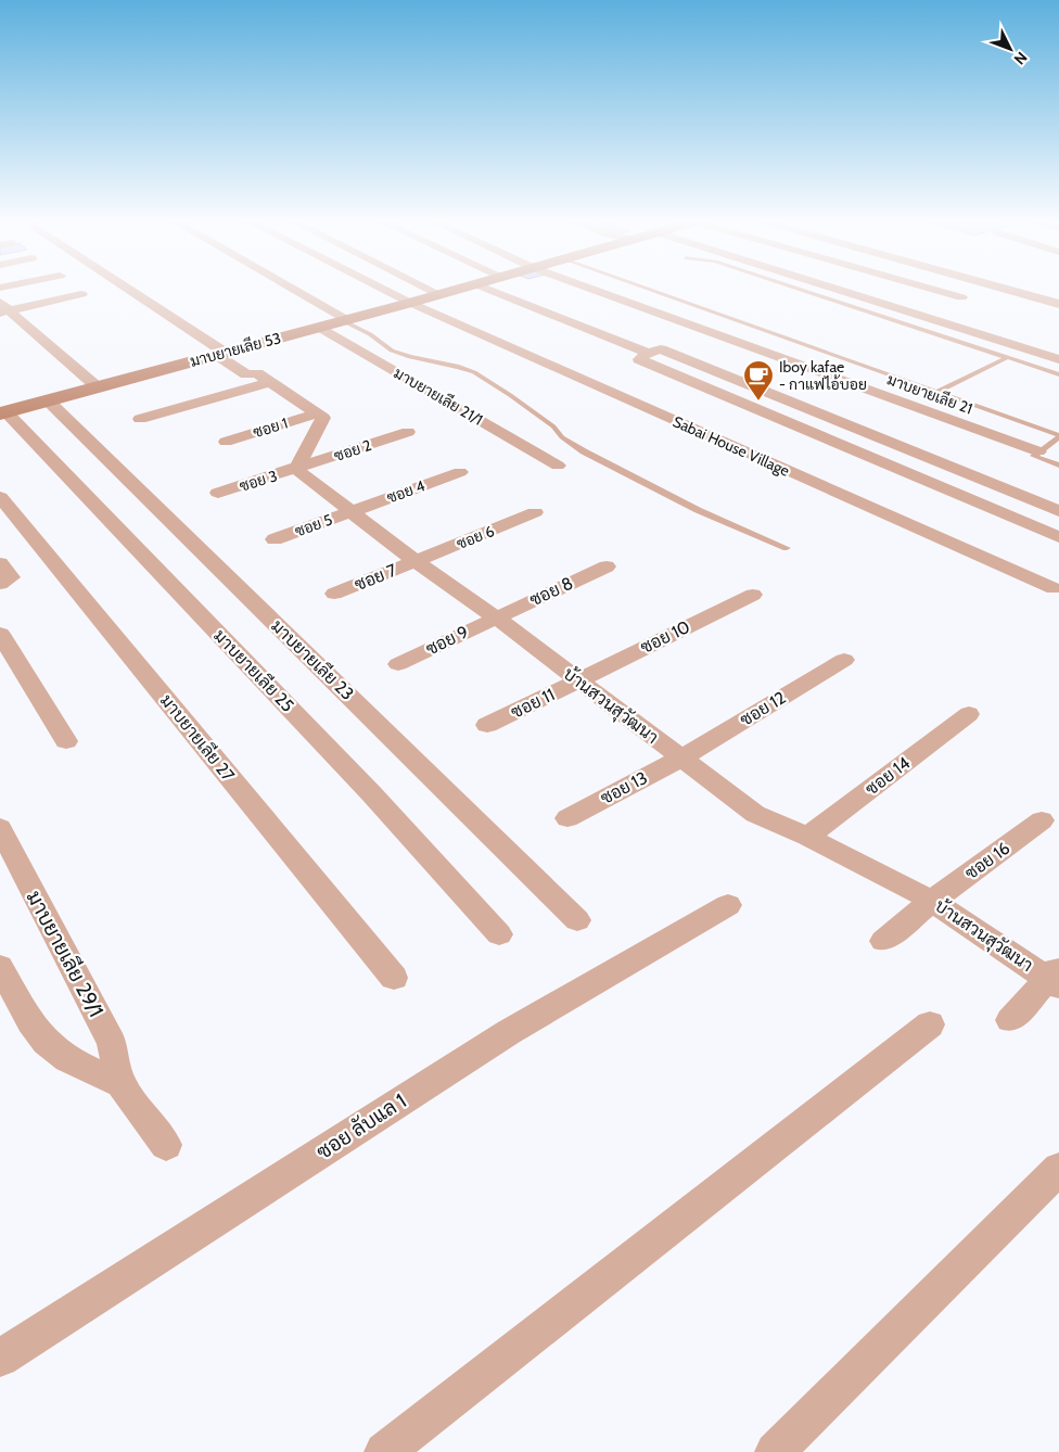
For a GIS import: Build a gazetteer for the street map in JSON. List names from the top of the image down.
{
  "streets": {
    "street": [
      "มาบยายเลีย 53",
      "มาบยายเลีย 21",
      "มาบยายเลีย 21/1",
      "ซอย 1",
      "Sabai House Village",
      "ซอย 2",
      "ซอย 3",
      "ซอย 4",
      "ซอย 5",
      "ซอย 6",
      "ซอย 7",
      "ซอย 8",
      "ซอย 10",
      "ซอย 9",
      "มาบยายเลีย 23",
      "มาบยายเลีย 25",
      "ซอย 11",
      "บ้านสวนสุวัฒนา",
      "ซอย 12",
      "มาบยายเลีย 27",
      "ซอย 14",
      "ซอย 13",
      "ซอย 16",
      "มาบยายเลีย 29/1",
      "ซอย ลับแล 1"
    ]
  },
  "crossings": [
    ["มาบยายเลีย 53", "มาบยายเลีย 21/1"],
    ["มาบยายเลีย 53", "Sabai House Village"],
    ["มาบยายเลีย 53", "มาบยายเลีย 23"],
    ["มาบยายเลีย 53", "มาบยายเลีย 25"],
    ["ซอย 2", "ซอย 3"],
    ["ซอย 2", "บ้านสวนสุวัฒนา"],
    ["ซอย 3", "บ้านสวนสุวัฒนา"],
    ["ซอย 4", "ซอย 5"],
    ["ซอย 4", "บ้านสวนสุวัฒนา"],
    ["ซอย 5", "บ้านสวนสุวัฒนา"],
    ["ซอย 6", "ซอย 7"],
    ["ซอย 6", "บ้านสวนสุวัฒนา"],
    ["ซอย 7", "บ้านสวนสุวัฒนา"],
    ["ซอย 8", "ซอย 9"],
    ["ซอย 8", "บ้านสวนสุวัฒนา"],
    ["ซอย 10", "ซอย 11"],
    ["ซอย 10", "บ้านสวนสุวัฒนา"],
    ["ซอย 9", "บ้านสวนสุวัฒนา"],
    ["ซอย 11", "บ้านสวนสุวัฒนา"],
    ["บ้านสวนสุวัฒนา", "ซอย 12"],
    ["บ้านสวนสุวัฒนา", "ซอย 14"],
    ["บ้านสวนสุวัฒนา", "ซอย 13"],
    ["บ้านสวนสุวัฒนา", "ซอย 16"],
    ["ซอย 12", "ซอย 13"]
  ],
  "places": {
    "cafe": ["Iboy kafae - กาแฟไอ้บอย"]
  },
  "north": "bottom right"
}
